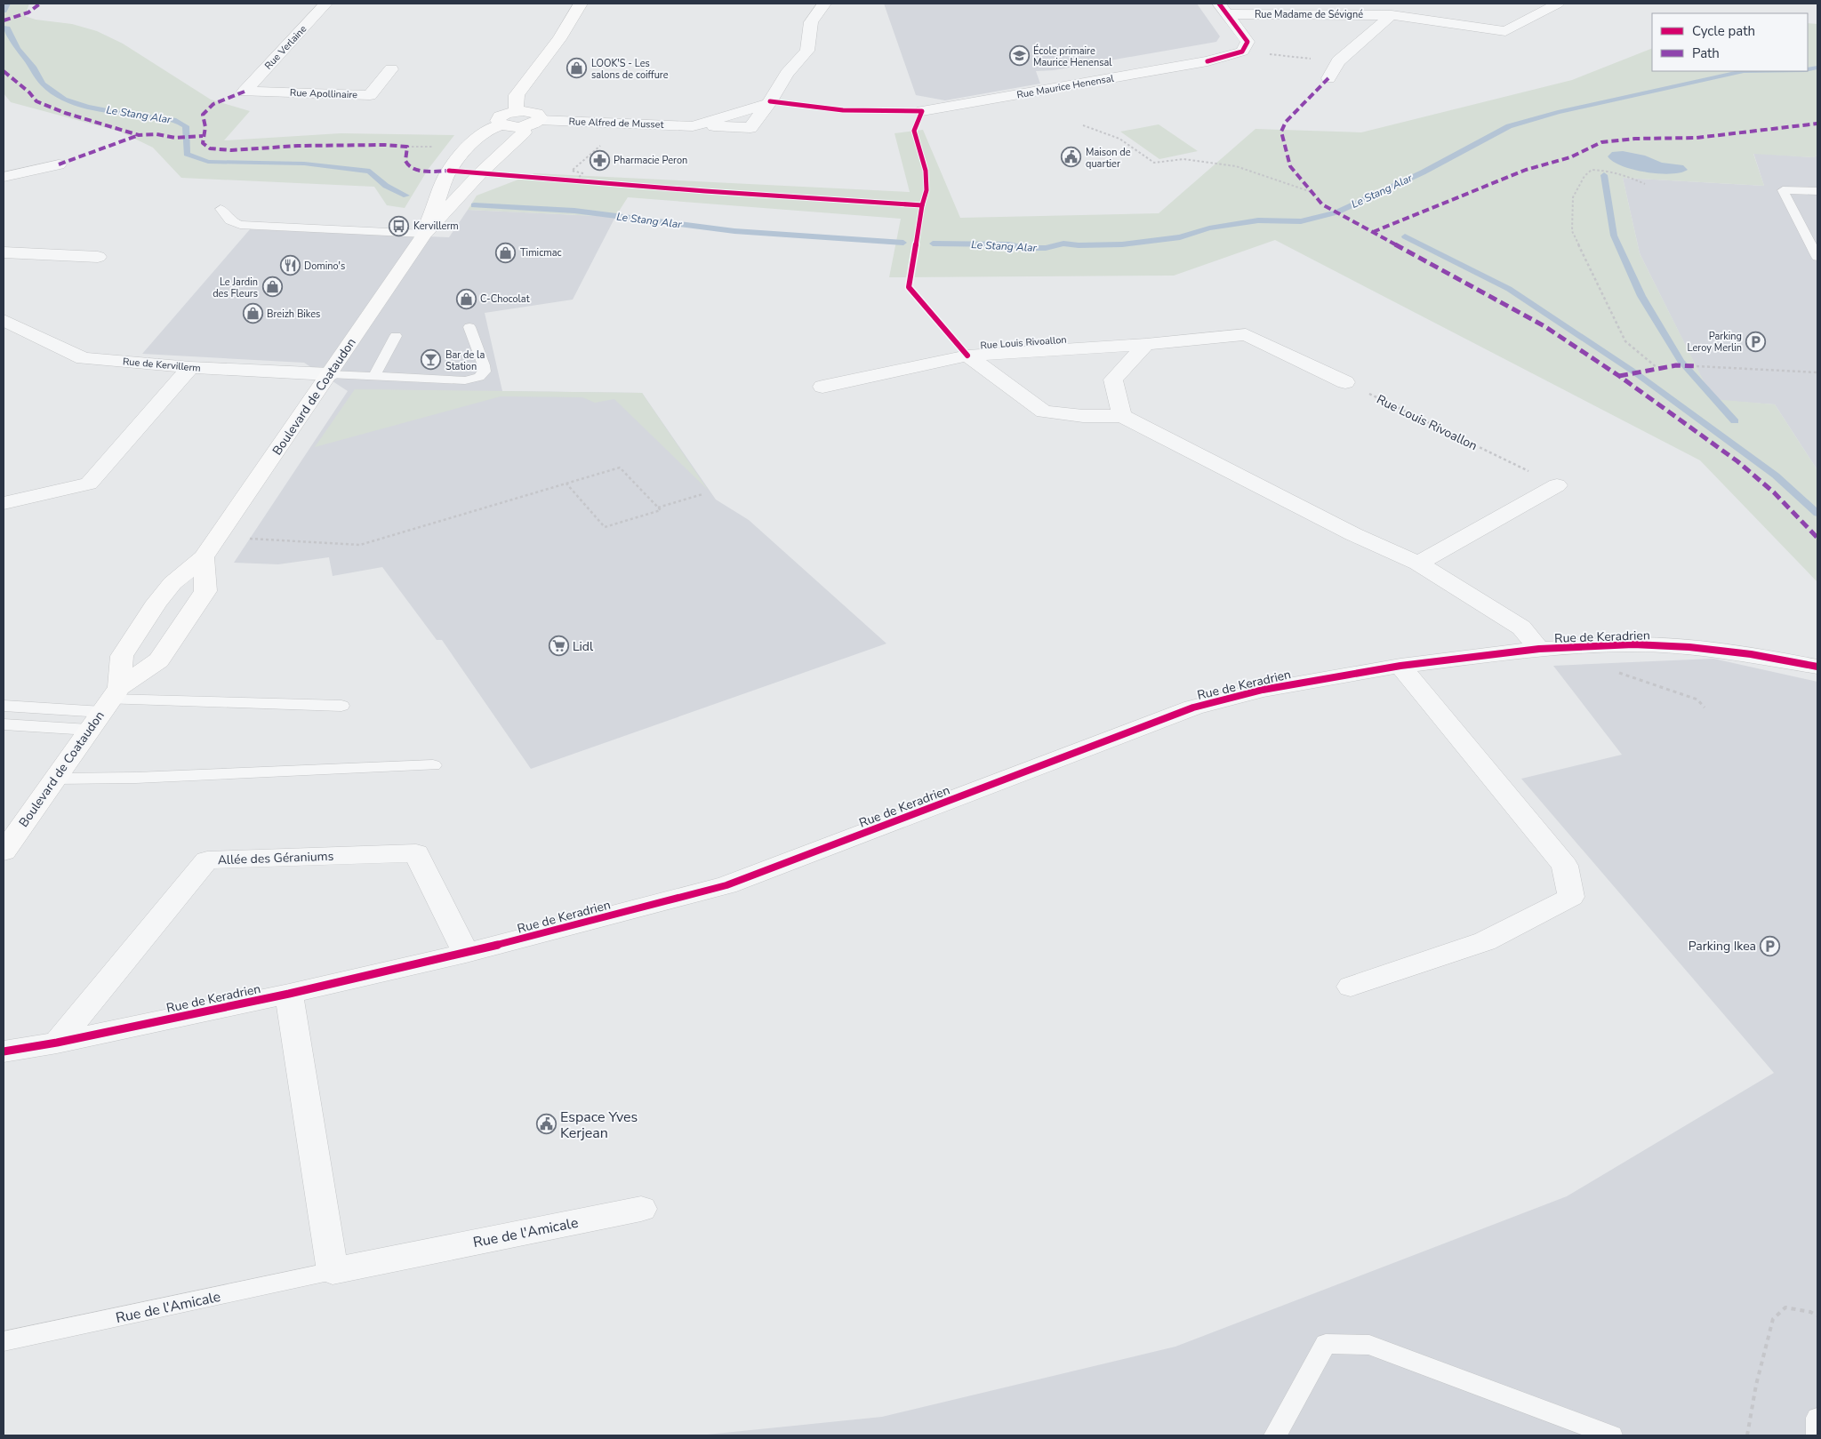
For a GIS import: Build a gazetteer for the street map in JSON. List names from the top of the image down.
{
  "streets": {
    "main road": ["Boulevard de Coataudon"],
    "street": [
      "Rue Madame de Sévigné",
      "Rue Verlaine",
      "Rue Maurice Henensal",
      "Rue Apollinaire",
      "Rue Alfred de Musset",
      "Rue Louis Rivoallon",
      "Rue de Kervillerm",
      "Rue de Keradrien",
      "Allée des Géraniums",
      "Rue de l'Amicale"
    ]
  },
  "crossings": [
    ["Rue Madame de Sévigné", "Rue Maurice Henensal"],
    ["Rue Verlaine", "Rue Apollinaire"],
    ["Rue Louis Rivoallon", "Rue de Keradrien"],
    ["Rue de Kervillerm", "Boulevard de Coataudon"],
    ["Rue de Keradrien", "Allée des Géraniums"]
  ],
  "water": ["Le Stang Alar"],
  "places": {
    "school or university": ["École primaire Maurice Henensal"],
    "shop": [
      "LOOK'S - Les salons de coiffure",
      "Timicmac",
      "Le Jardin des Fleurs",
      "C-Chocolat",
      "Breizh Bikes"
    ],
    "public building": ["Maison de quartier", "Espace Yves Kerjean"],
    "pharmacy": ["Pharmacie Peron"],
    "bus stop": ["Kervillerm"],
    "restaurant": ["Domino's"],
    "parking": ["Parking Leroy Merlin", "Parking Ikea"],
    "bar": ["Bar de la Station"],
    "supermarket": ["Lidl"]
  },
  "legend": ["Cycle path", "Path"]
}
